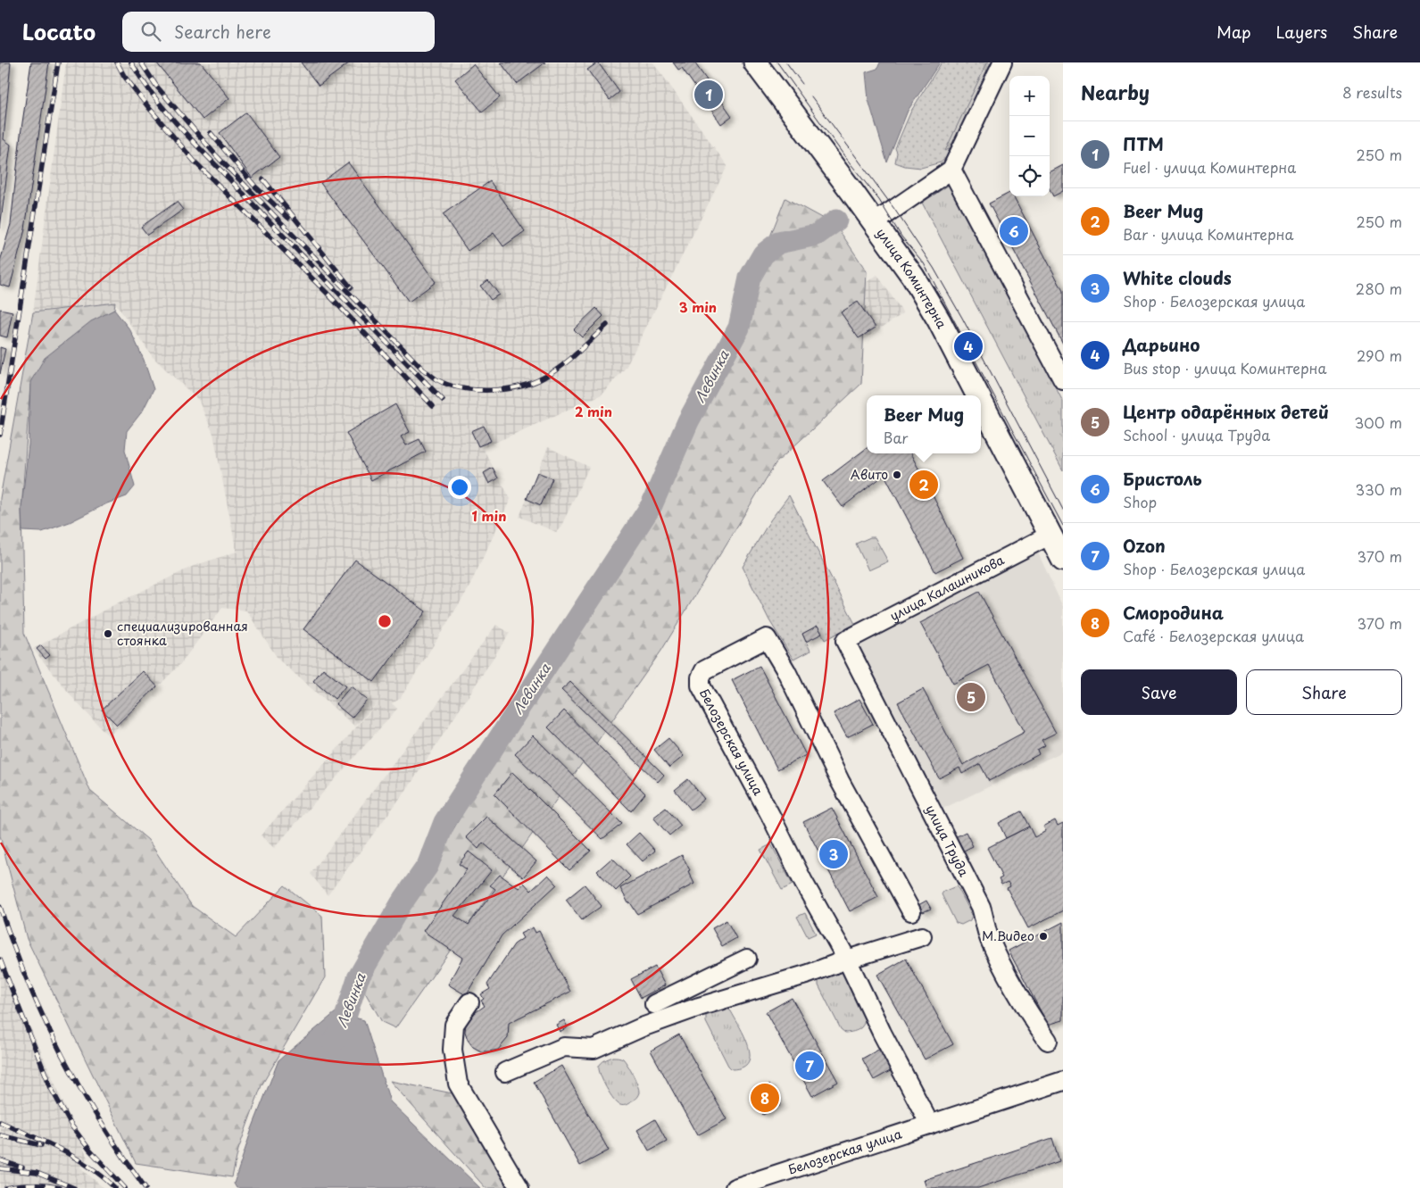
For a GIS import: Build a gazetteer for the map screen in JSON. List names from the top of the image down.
{
  "streets": {
    "main road": ["улица Коминтерна"],
    "street": ["улица Калашникова", "Белозерская улица", "улица Труда"]
  },
  "crossings": [
    ["улица Коминтерна", "улица Калашникова"],
    ["улица Калашникова", "улица Труда"]
  ],
  "water": ["Левинка"],
  "places": ["Авито", "специализированная стоянка", "М.Видео"],
  "page": {
    "header": "Locato",
    "search": "Search here",
    "nav": ["Map", "Layers", "Share"],
    "heading": ["Nearby", "8 results"],
    "map_buttons": ["+", "−"],
    "pins": [
      "1",
      "6",
      "4",
      "2",
      "5",
      "3",
      "7",
      "8"
    ],
    "list": [
      {
        "mark": "1",
        "name": "ПТМ",
        "note": "Fuel · улица Коминтерна",
        "value": "250 m"
      },
      {
        "mark": "2",
        "name": "Beer Mug",
        "note": "Bar · улица Коминтерна",
        "value": "250 m"
      },
      {
        "mark": "3",
        "name": "White clouds",
        "note": "Shop · Белозерская улица",
        "value": "280 m"
      },
      {
        "mark": "4",
        "name": "Дарьино",
        "note": "Bus stop · улица Коминтерна",
        "value": "290 m"
      },
      {
        "mark": "5",
        "name": "Центр одарённых детей",
        "note": "School · улица Труда",
        "value": "300 m"
      },
      {
        "mark": "6",
        "name": "Бристоль",
        "note": "Shop",
        "value": "330 m"
      },
      {
        "mark": "7",
        "name": "Ozon",
        "note": "Shop · Белозерская улица",
        "value": "370 m"
      },
      {
        "mark": "8",
        "name": "Смородина",
        "note": "Café · Белозерская улица",
        "value": "370 m"
      }
    ],
    "popup": ["Beer Mug", "Bar"],
    "buttons": ["Save", "Share"]
  },
  "rings": ["3 min", "2 min", "1 min"]
}
